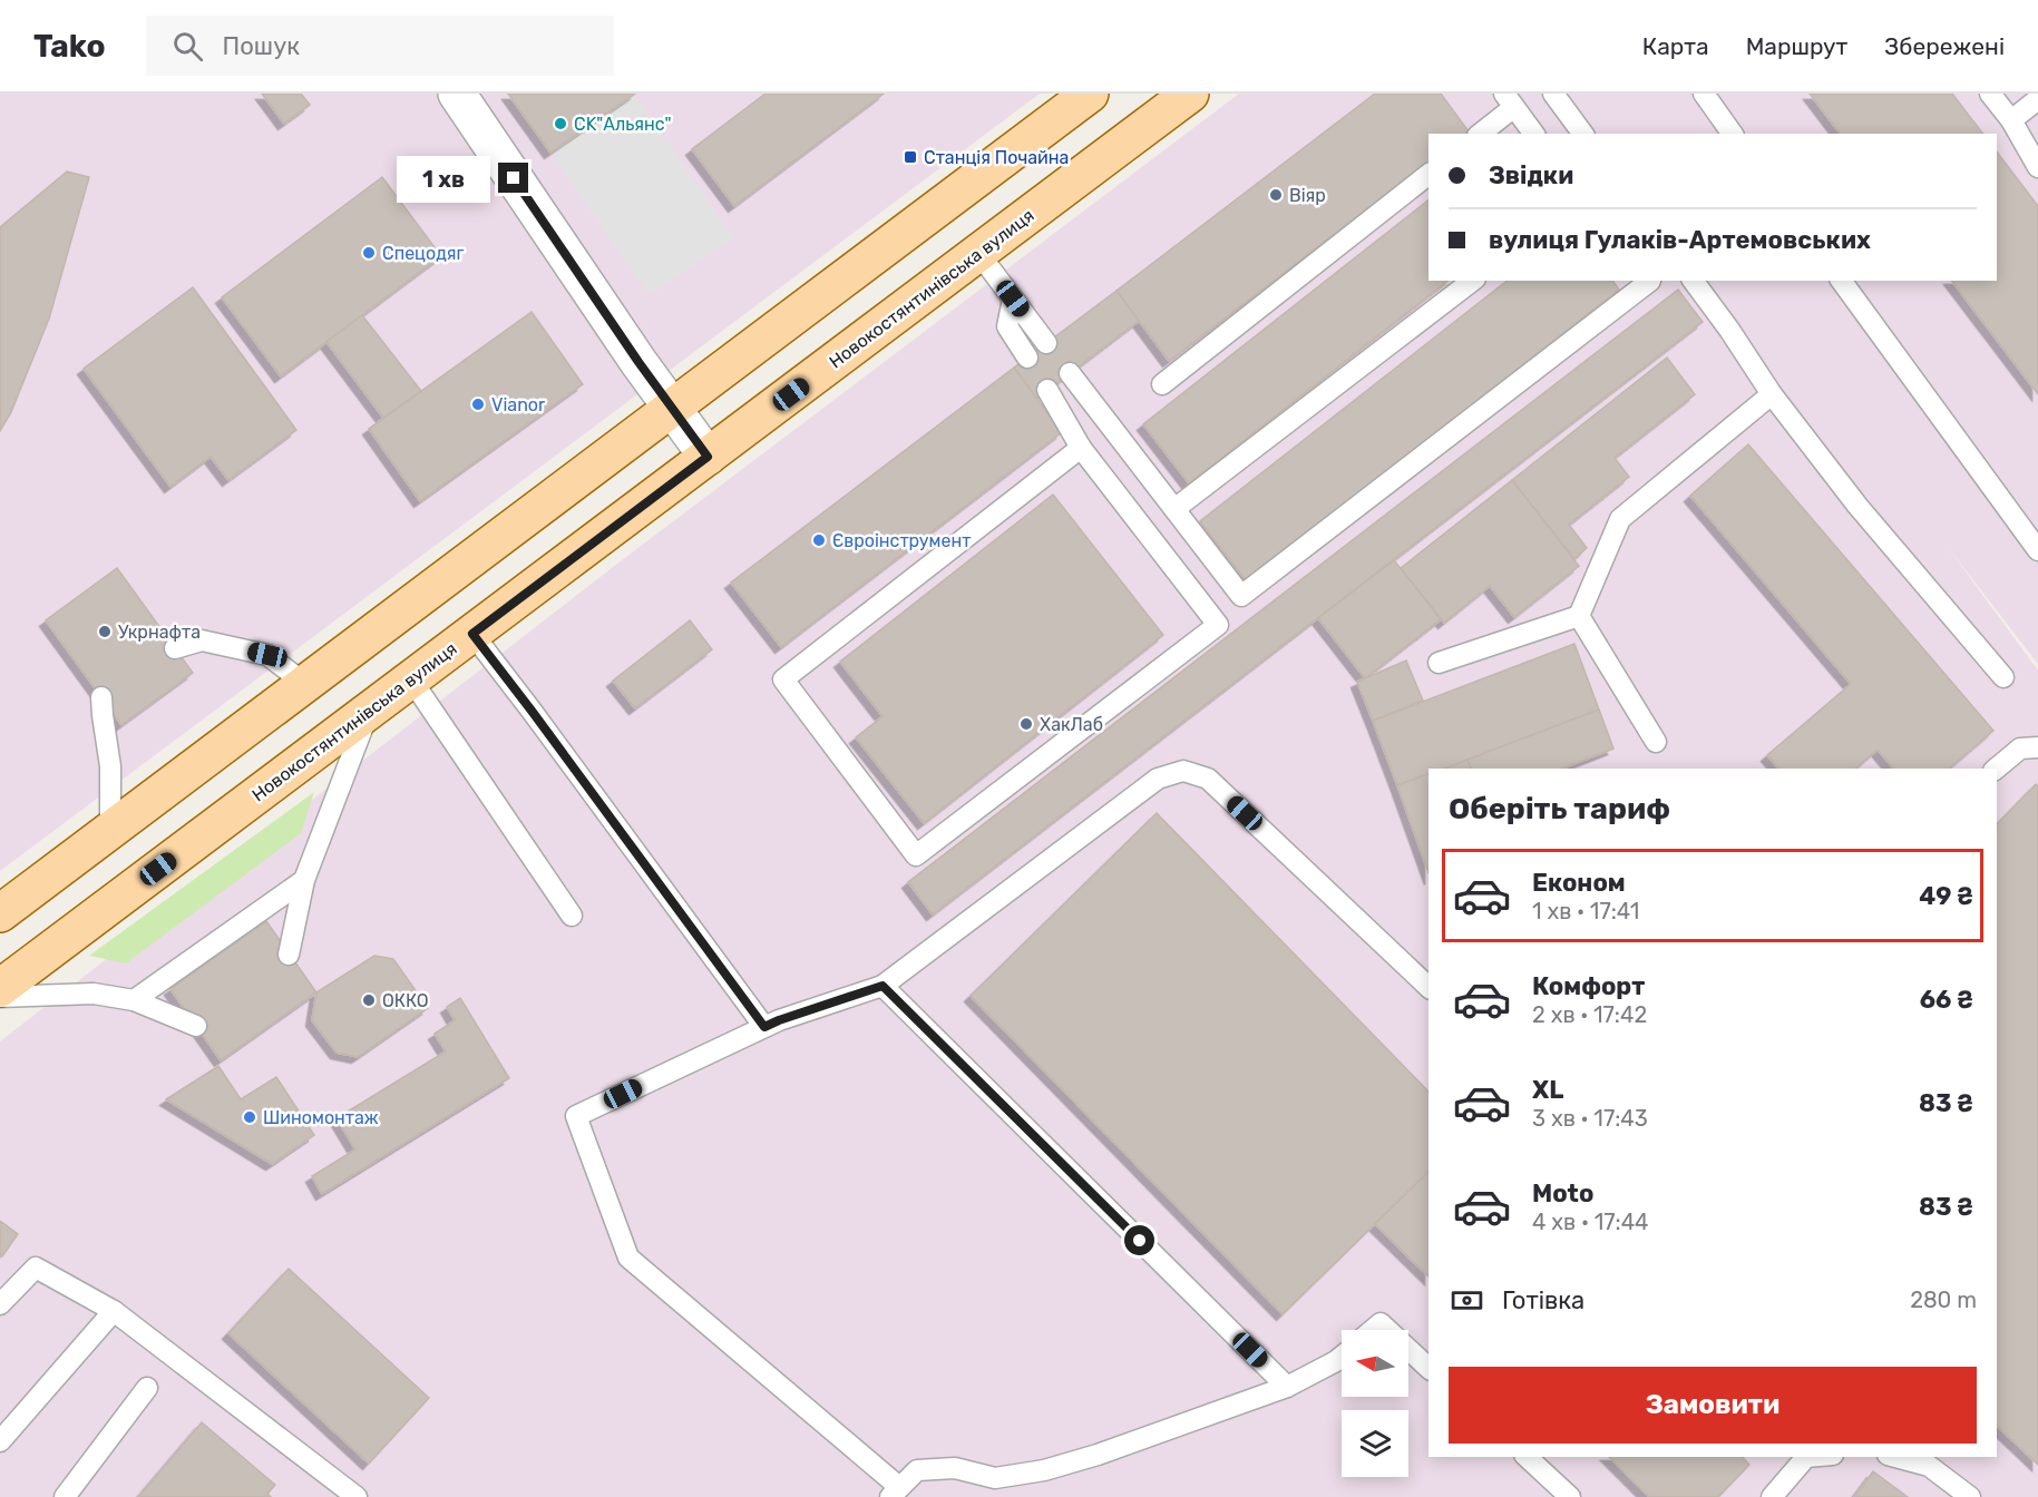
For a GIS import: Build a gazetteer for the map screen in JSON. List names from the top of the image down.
{
  "streets": {
    "main road": ["Новокостянтинівська вулиця"]
  },
  "places": {
    "other": [
      "CK\"Альянс\"",
      "Віяр",
      "Спецодяг",
      "Vianor",
      "Євроiнструмент",
      "Укрнафта",
      "ХакЛаб",
      "ОККО",
      "Шиномонтаж"
    ],
    "transit": ["Станція Почайна"]
  },
  "north": "left",
  "page": {
    "header": "Tako",
    "search": "Пошук",
    "nav": ["Карта", "Маршрут", "Збережені"],
    "banner": ["Звідки", "вулиця Гулаків-Артемовських"],
    "bubble": "1 хв",
    "heading": "Оберіть тариф",
    "list": [
      {
        "name": "Економ",
        "note": "1 хв · 17:41",
        "value": "49 ₴"
      },
      {
        "name": "Комфорт",
        "note": "2 хв · 17:42",
        "value": "66 ₴"
      },
      {
        "name": "XL",
        "note": "3 хв · 17:43",
        "value": "83 ₴"
      },
      {
        "name": "Moto",
        "note": "4 хв · 17:44",
        "value": "83 ₴"
      }
    ],
    "pay": ["Готівка", "280 m"],
    "buttons": "Замовити"
  }
}
